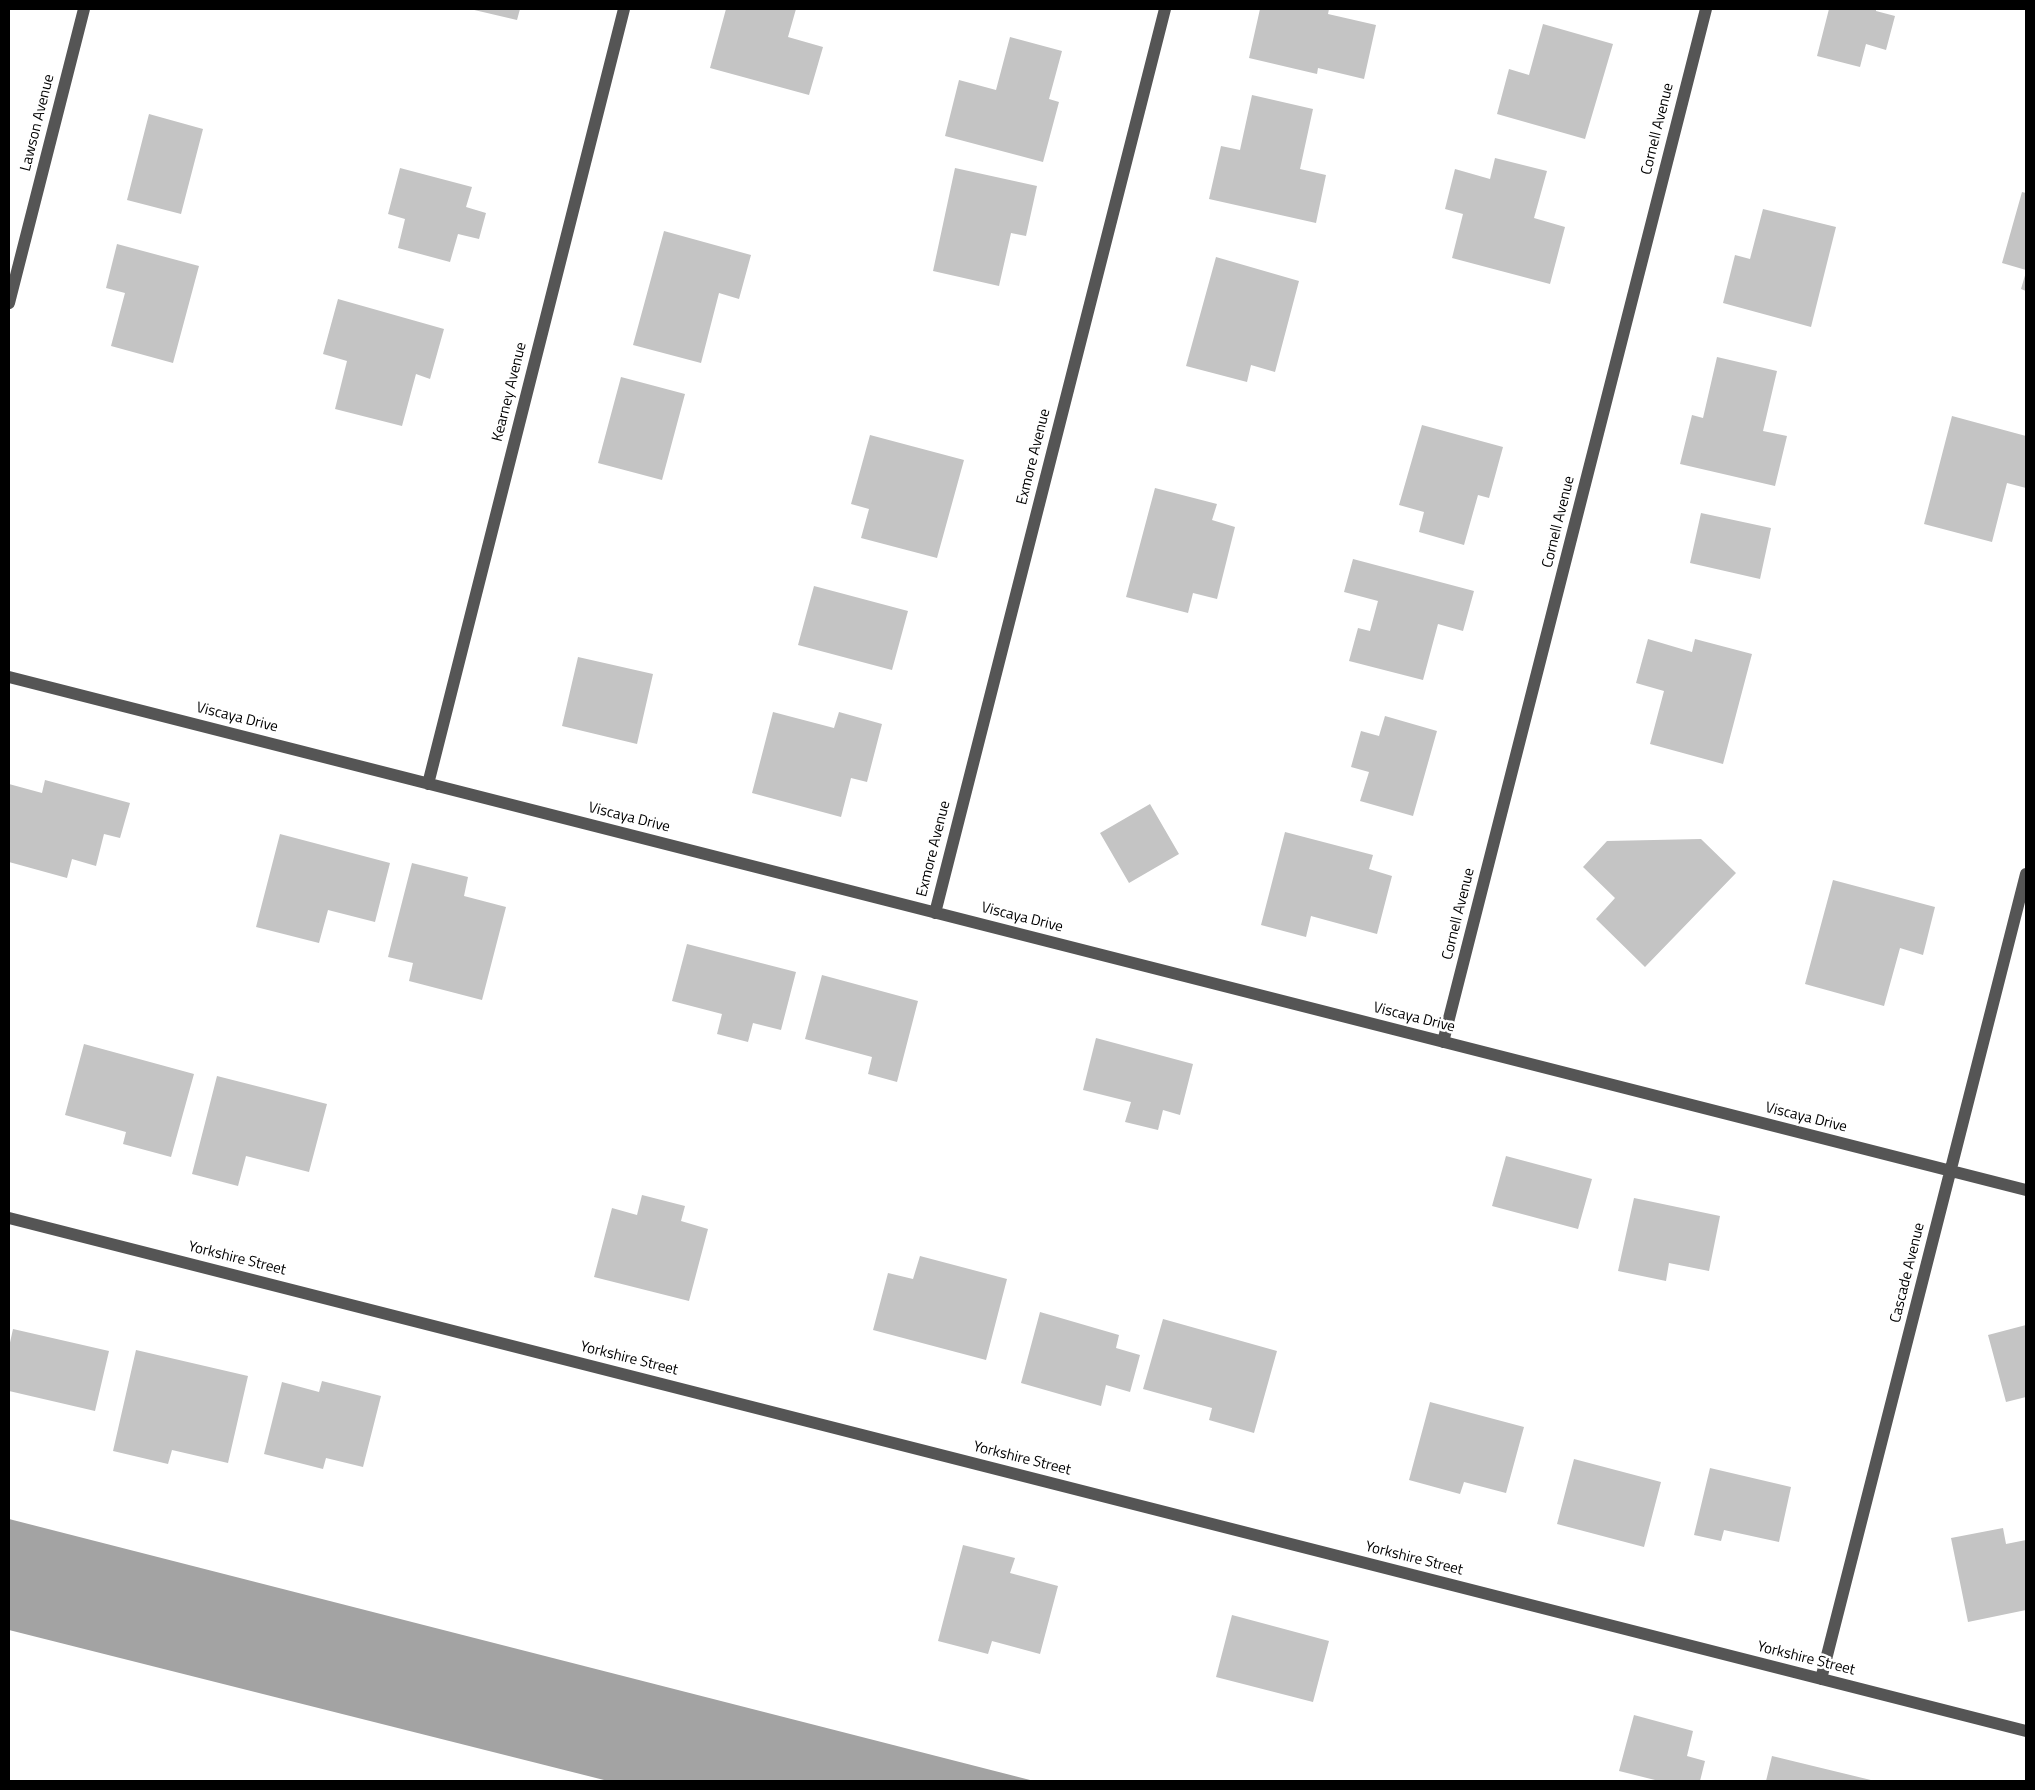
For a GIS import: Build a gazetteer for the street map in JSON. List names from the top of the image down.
{
  "streets": {
    "street": [
      "Lawson Avenue",
      "Cornell Avenue",
      "Kearney Avenue",
      "Exmore Avenue",
      "Viscaya Drive",
      "Yorkshire Street",
      "Cascade Avenue"
    ]
  },
  "crossings": [
    ["Cornell Avenue", "Viscaya Drive"],
    ["Kearney Avenue", "Viscaya Drive"],
    ["Exmore Avenue", "Viscaya Drive"],
    ["Viscaya Drive", "Cascade Avenue"],
    ["Yorkshire Street", "Cascade Avenue"]
  ]
}
